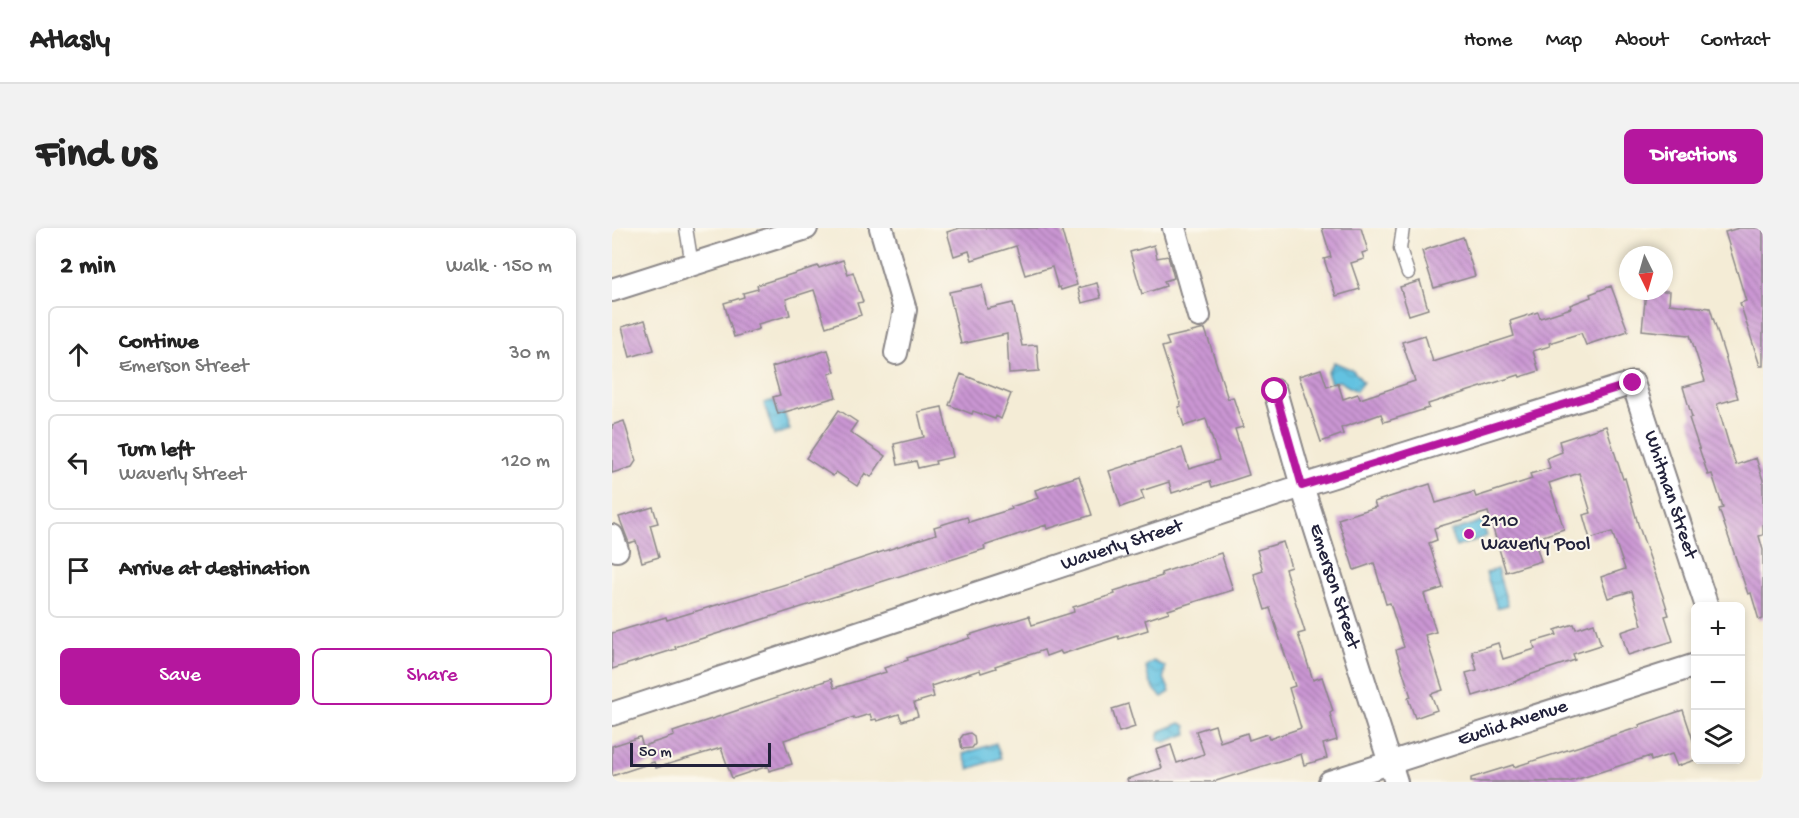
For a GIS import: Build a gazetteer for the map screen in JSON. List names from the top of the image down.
{
  "streets": {
    "street": [
      "Whitman Street",
      "Waverly Street",
      "Emerson Street",
      "Euclid Avenue"
    ]
  },
  "crossings": [
    ["Whitman Street", "Waverly Street"],
    ["Waverly Street", "Emerson Street"],
    ["Emerson Street", "Euclid Avenue"]
  ],
  "places": ["2110 Waverly Pool"],
  "scale_bar": "50 m",
  "north": "bottom",
  "page": {
    "header": "Atlasly",
    "nav": [
      "Home",
      "Map",
      "About",
      "Contact"
    ],
    "buttons": [
      "Directions",
      ["Save", "Share"]
    ],
    "title": "Find us",
    "heading": ["2 min", "Walk · 150 m"],
    "list": [
      ["Continue", "Emerson Street", "30 m"],
      ["Turn left", "Waverly Street", "120 m"],
      "Arrive at destination"
    ],
    "map_buttons": ["+", "−"],
    "scale": "50 m"
  }
}
